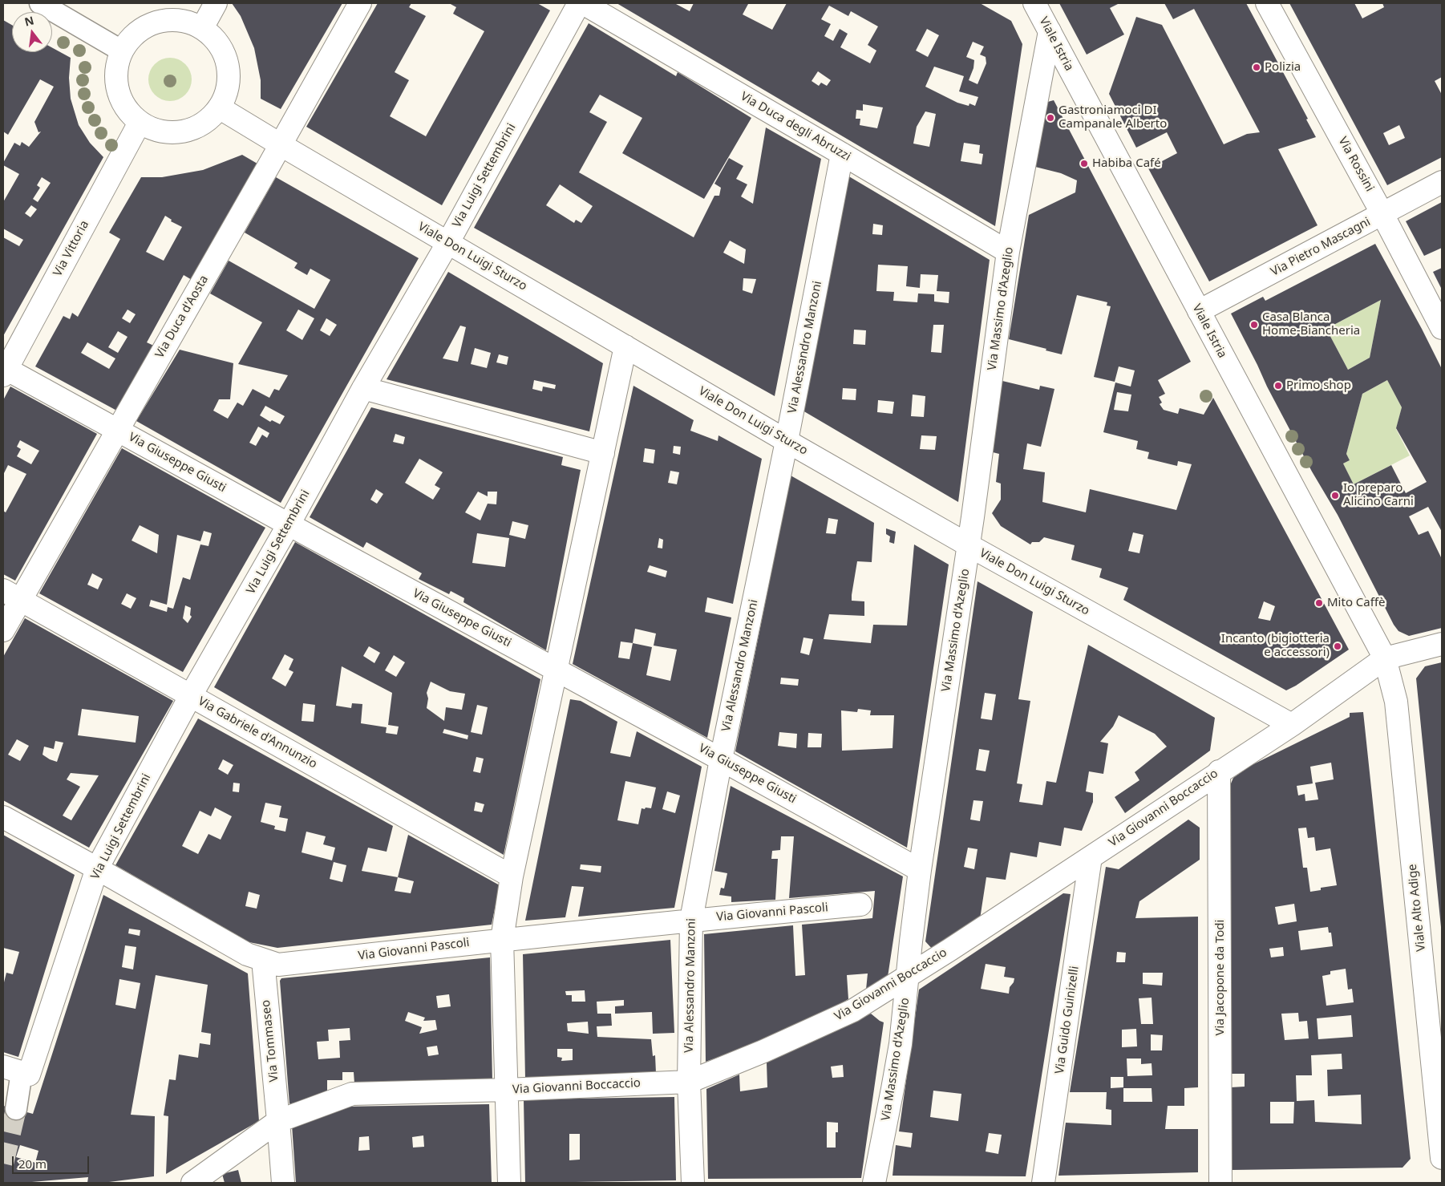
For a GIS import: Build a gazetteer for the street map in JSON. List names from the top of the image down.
{
  "streets": {
    "street": [
      "Viale Istria",
      "Via Duca degli Abruzzi",
      "Via Rossini",
      "Via Luigi Settembrini",
      "Via Pietro Mascagni",
      "Via Vittoria",
      "Viale Don Luigi Sturzo",
      "Via Massimo d'Azeglio",
      "Via Duca d'Aosta",
      "Via Alessandro Manzoni",
      "Via Giuseppe Giusti",
      "Via Gabriele d'Annunzio",
      "Via Giovanni Boccaccio",
      "Viale Alto Adige",
      "Via Giovanni Pascoli",
      "Via Jacopone da Todi",
      "Via Guido Guinizelli",
      "Via Tommaseo"
    ]
  },
  "crossings": [
    ["Viale Istria", "Via Pietro Mascagni"],
    ["Viale Istria", "Via Massimo d'Azeglio"],
    ["Viale Istria", "Via Giovanni Boccaccio"],
    ["Viale Istria", "Viale Alto Adige"],
    ["Via Duca degli Abruzzi", "Via Massimo d'Azeglio"],
    ["Via Duca degli Abruzzi", "Via Alessandro Manzoni"],
    ["Via Rossini", "Via Pietro Mascagni"],
    ["Via Luigi Settembrini", "Viale Don Luigi Sturzo"],
    ["Via Luigi Settembrini", "Via Giuseppe Giusti"],
    ["Via Luigi Settembrini", "Via Gabriele d'Annunzio"],
    ["Via Luigi Settembrini", "Via Giovanni Pascoli"],
    ["Via Vittoria", "Viale Don Luigi Sturzo"],
    ["Via Vittoria", "Via Giuseppe Giusti"],
    ["Viale Don Luigi Sturzo", "Via Massimo d'Azeglio"],
    ["Viale Don Luigi Sturzo", "Via Duca d'Aosta"],
    ["Viale Don Luigi Sturzo", "Via Alessandro Manzoni"],
    ["Viale Don Luigi Sturzo", "Via Giovanni Boccaccio"],
    ["Via Massimo d'Azeglio", "Via Giuseppe Giusti"],
    ["Via Massimo d'Azeglio", "Via Giovanni Boccaccio"],
    ["Via Duca d'Aosta", "Via Giuseppe Giusti"],
    ["Via Duca d'Aosta", "Via Gabriele d'Annunzio"],
    ["Via Alessandro Manzoni", "Via Giuseppe Giusti"],
    ["Via Alessandro Manzoni", "Via Giovanni Boccaccio"],
    ["Via Alessandro Manzoni", "Via Giovanni Pascoli"],
    ["Via Giovanni Boccaccio", "Viale Alto Adige"],
    ["Via Giovanni Boccaccio", "Via Jacopone da Todi"],
    ["Via Giovanni Boccaccio", "Via Guido Guinizelli"],
    ["Via Giovanni Boccaccio", "Via Tommaseo"],
    ["Via Giovanni Pascoli", "Via Tommaseo"]
  ],
  "places": [
    "Polizia",
    "Gastroniamoci DI Campanale Alberto",
    "Habiba Café",
    "Casa Blanca Home-Biancheria",
    "Primo shop",
    "Io preparo Alicino Carni",
    "Mito Caffè",
    "Incanto (bigiotteria e accessori)"
  ],
  "scale_bar": "20 m",
  "north": "top"
}
